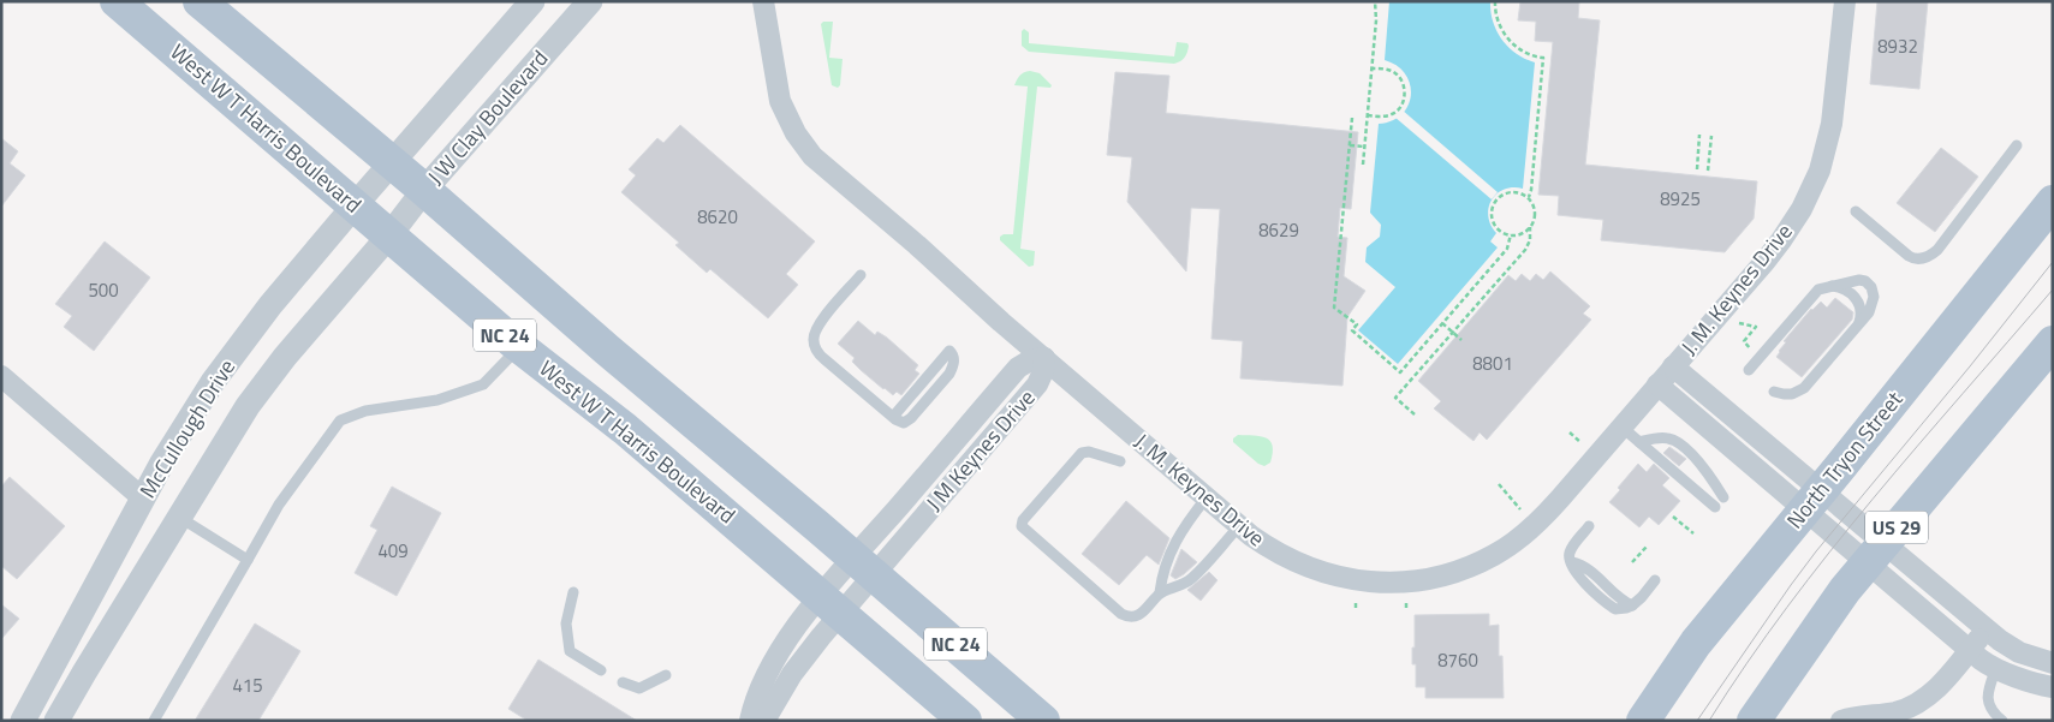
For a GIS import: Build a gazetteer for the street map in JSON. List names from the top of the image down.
{
  "streets": {
    "main road": [
      "West W T Harris Boulevard",
      "NC 24",
      "North Tryon Street",
      "US 29"
    ],
    "street": [
      "J W Clay Boulevard",
      "J. M. Keynes Drive",
      "McCullough Drive",
      "J M Keynes Drive"
    ]
  },
  "crossings": [
    ["J W Clay Boulevard", "West W T Harris Boulevard"],
    ["J W Clay Boulevard", "NC 24"],
    ["J W Clay Boulevard", "McCullough Drive"],
    ["West W T Harris Boulevard", "McCullough Drive"],
    ["West W T Harris Boulevard", "J M Keynes Drive"],
    ["J. M. Keynes Drive", "J M Keynes Drive"],
    ["J. M. Keynes Drive", "North Tryon Street"],
    ["J. M. Keynes Drive", "US 29"],
    ["NC 24", "McCullough Drive"],
    ["NC 24", "J M Keynes Drive"]
  ],
  "house_numbers": [
    "8932",
    "8925",
    "8620",
    "8629",
    "500",
    "8801",
    "409",
    "8760",
    "415"
  ]
}
